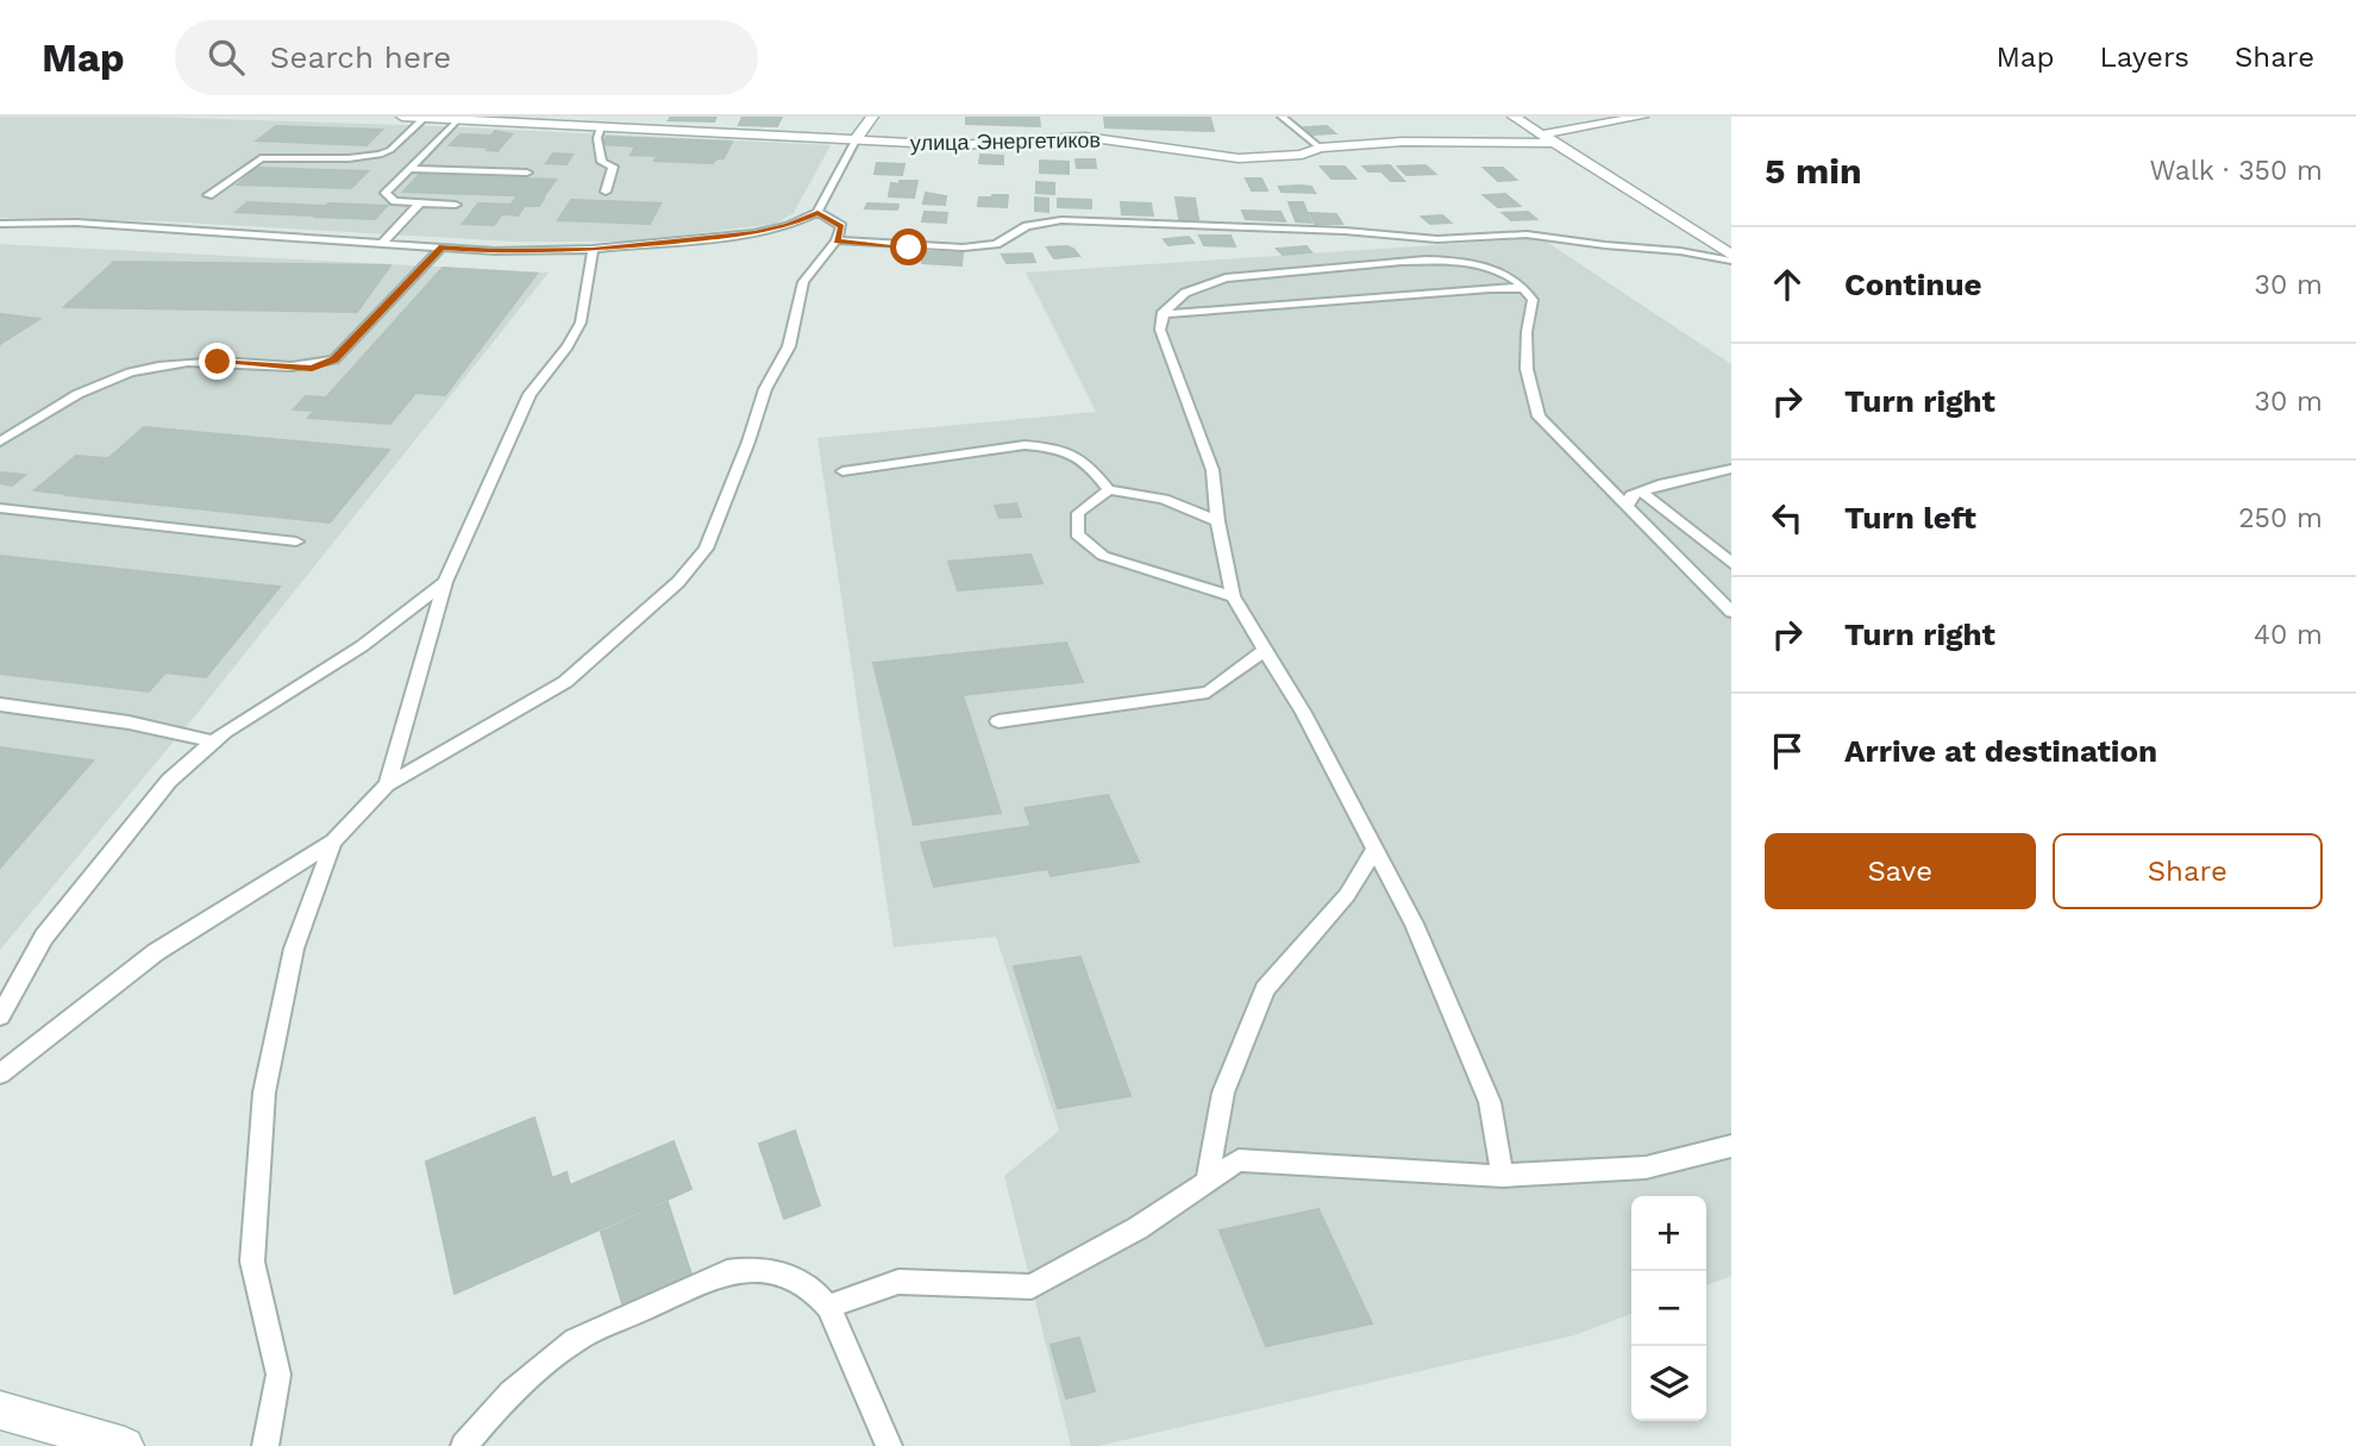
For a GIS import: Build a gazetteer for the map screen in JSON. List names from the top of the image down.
{
  "streets": {
    "street": ["улица Энергетиков"]
  },
  "page": {
    "header": "Map",
    "search": "Search here",
    "nav": ["Map", "Layers", "Share"],
    "heading": ["5 min", "Walk · 350 m"],
    "list": [
      ["Continue", "30 m"],
      ["Turn right", "30 m"],
      ["Turn left", "250 m"],
      ["Turn right", "40 m"],
      "Arrive at destination"
    ],
    "buttons": ["Save", "Share"],
    "map_buttons": ["+", "−"]
  }
}
